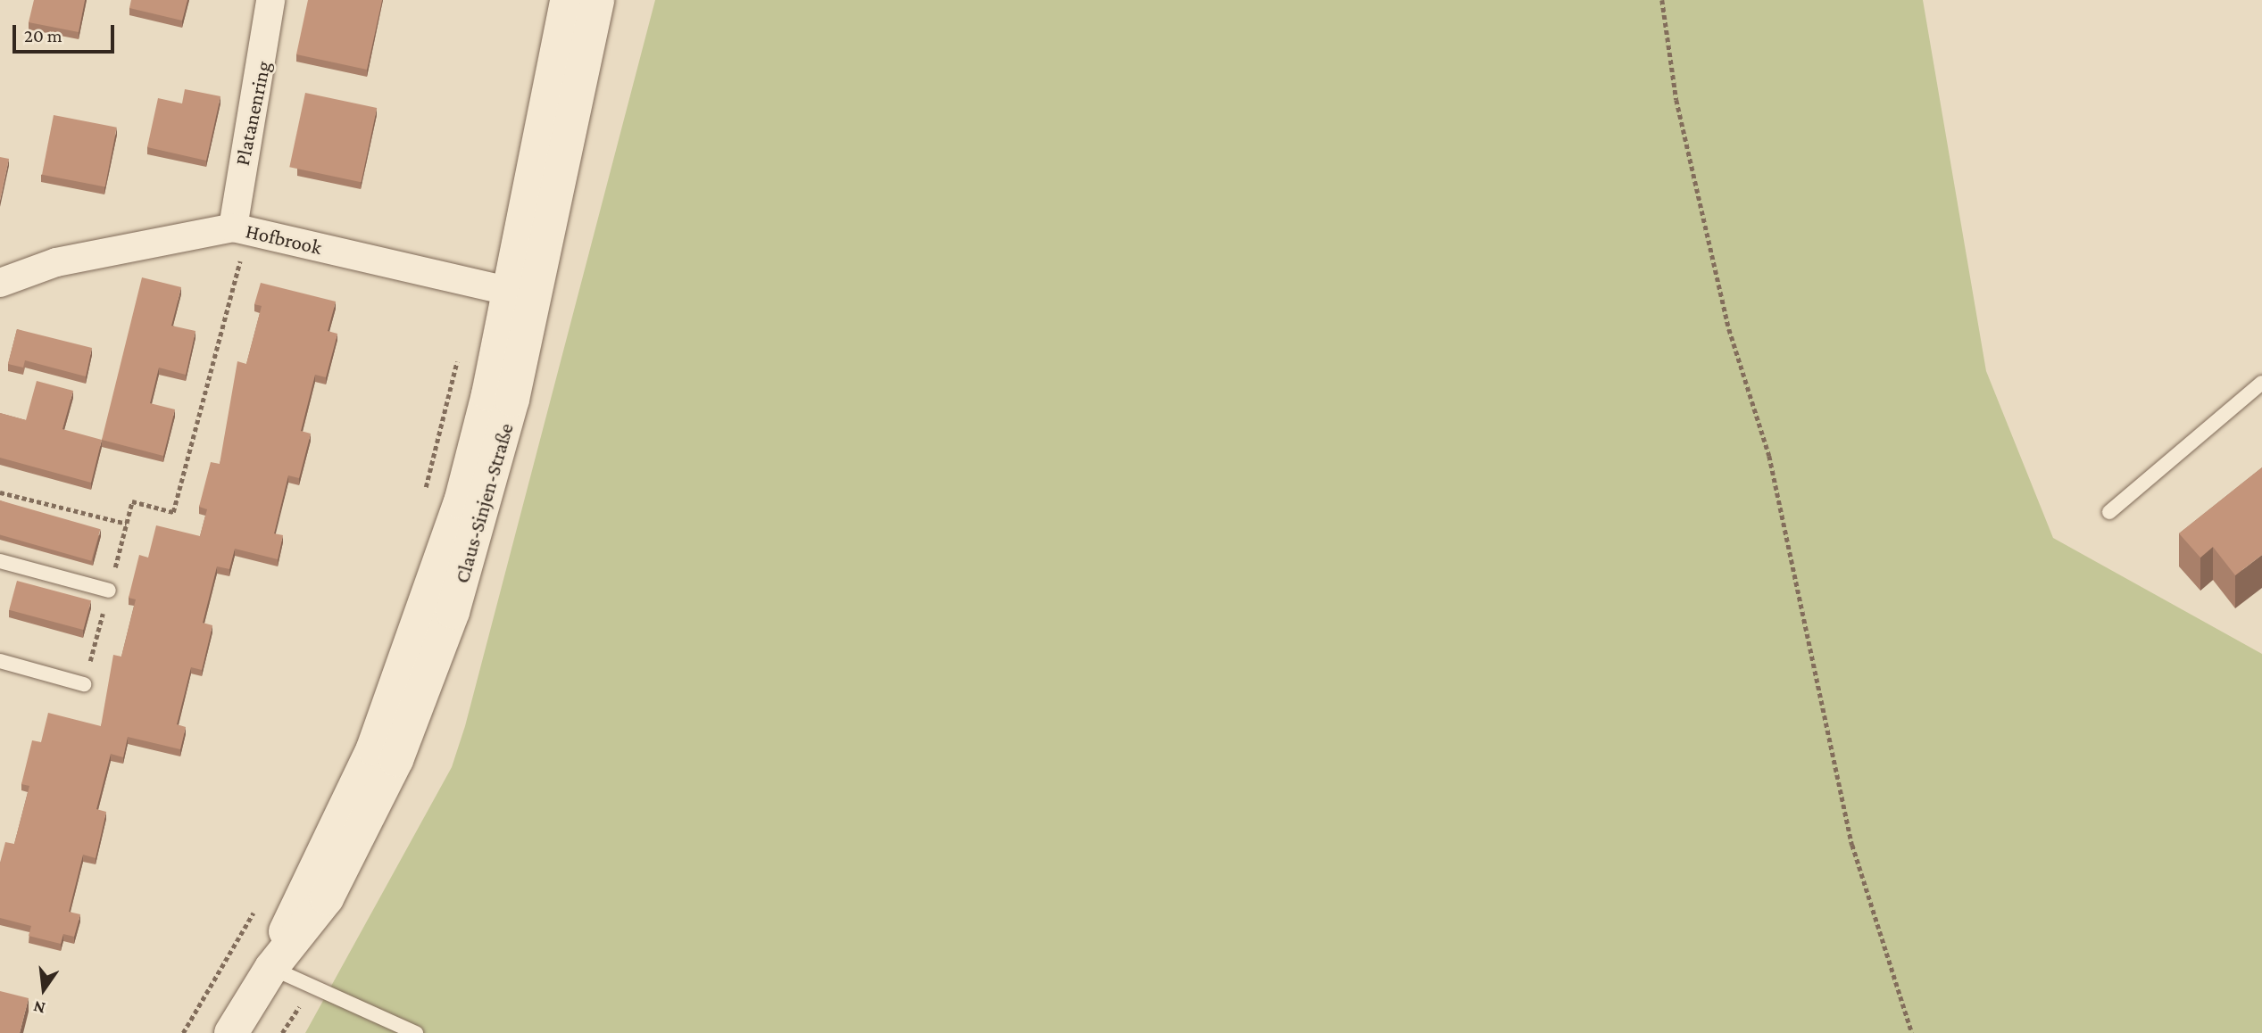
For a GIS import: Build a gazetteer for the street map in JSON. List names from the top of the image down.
{
  "streets": {
    "street": ["Platanenring", "Hofbrook", "Claus-Sinjen-Straße"]
  },
  "crossings": [
    ["Platanenring", "Hofbrook"],
    ["Hofbrook", "Claus-Sinjen-Straße"]
  ],
  "scale_bar": "20 m",
  "north": "bottom"
}
